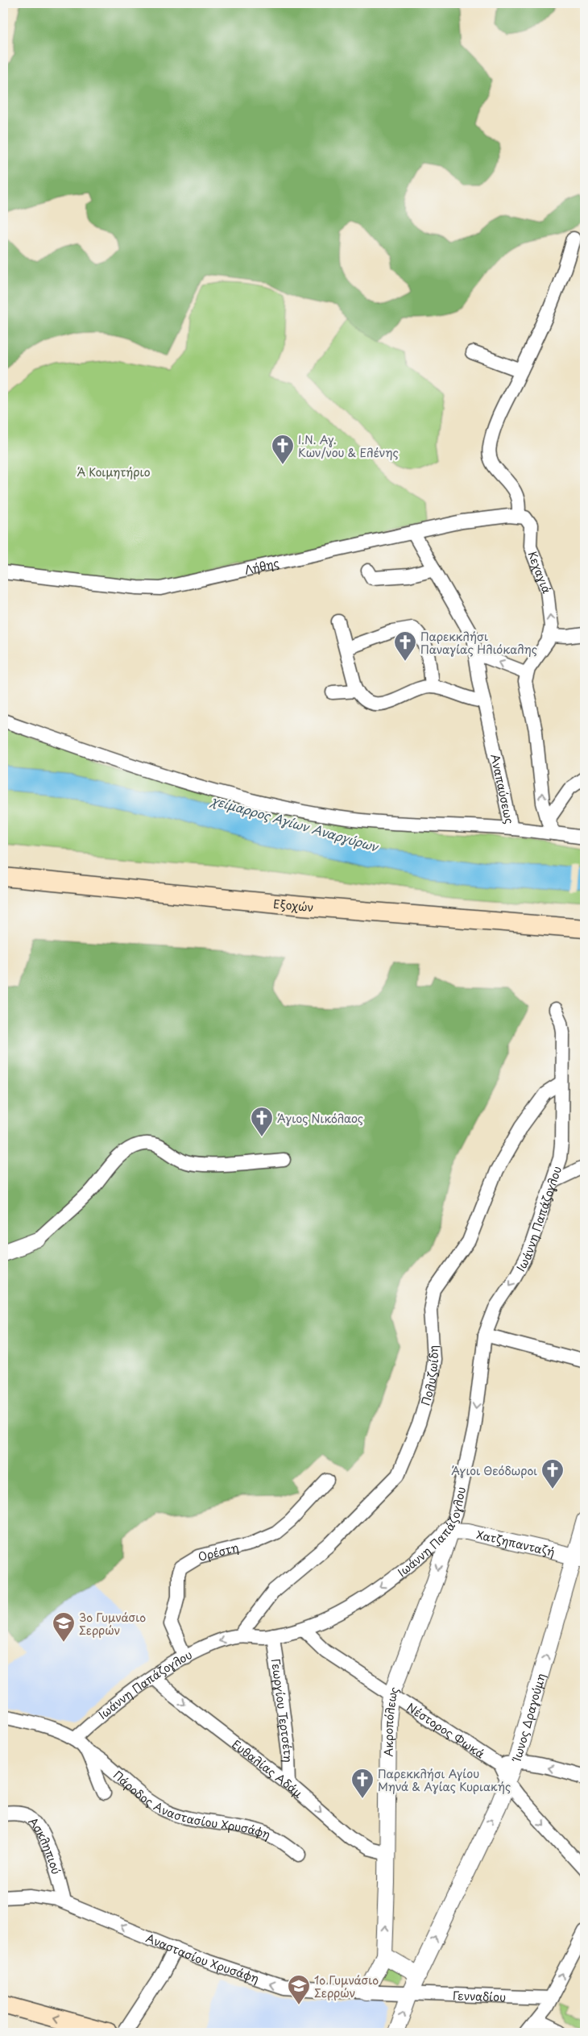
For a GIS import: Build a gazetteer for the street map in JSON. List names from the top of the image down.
{
  "streets": {
    "main road": ["Εξοχών"],
    "street": [
      "Λήθης",
      "Κεχαγιά",
      "Αναπαύσεως",
      "Ιωάννη Παπάζογλου",
      "Πολυζωίδη",
      "Χατζηπανταζή",
      "Ορέστη",
      "Γεωργίου Τερτσέτη",
      "Ίωνος Δραγούμη",
      "Ακροπόλεως",
      "Νέστορος Φωκά",
      "Ευθαλίας Αδάμ",
      "Πάροδος Αναστασίου Χρυσάφη",
      "Ασκληπιού",
      "Αναστασίου Χρυσάφη",
      "Γενναδίου"
    ]
  },
  "crossings": [
    ["Λήθης", "Κεχαγιά"],
    ["Λήθης", "Αναπαύσεως"],
    ["Ιωάννη Παπάζογλου", "Πολυζωίδη"],
    ["Ιωάννη Παπάζογλου", "Χατζηπανταζή"],
    ["Ιωάννη Παπάζογλου", "Ορέστη"],
    ["Ιωάννη Παπάζογλου", "Γεωργίου Τερτσέτη"],
    ["Ιωάννη Παπάζογλου", "Ακροπόλεως"],
    ["Ιωάννη Παπάζογλου", "Νέστορος Φωκά"],
    ["Ιωάννη Παπάζογλου", "Ευθαλίας Αδάμ"],
    ["Χατζηπανταζή", "Ίωνος Δραγούμη"],
    ["Χατζηπανταζή", "Ακροπόλεως"],
    ["Γεωργίου Τερτσέτη", "Ευθαλίας Αδάμ"],
    ["Ίωνος Δραγούμη", "Αναστασίου Χρυσάφη"],
    ["Ίωνος Δραγούμη", "Γενναδίου"],
    ["Ακροπόλεως", "Νέστορος Φωκά"],
    ["Ακροπόλεως", "Ευθαλίας Αδάμ"],
    ["Ασκληπιού", "Αναστασίου Χρυσάφη"],
    ["Αναστασίου Χρυσάφη", "Γενναδίου"]
  ],
  "one_way": [
    "Κεχαγιά",
    "Ιωάννη Παπάζογλου",
    "Ίωνος Δραγούμη",
    "Ευθαλίας Αδάμ",
    "Αναστασίου Χρυσάφη"
  ],
  "water": ["χείμαρρος Αγίων Αναργύρων"],
  "parks": ["Ά Κοιμητήριο"],
  "places": {
    "church": [
      "Ι.Ν. Αγ. Κων/νου & Ελένης",
      "Παρεκκλήσι Παναγίας Ηλιόκαλης",
      "Άγιος Νικόλαος",
      "Άγιοι Θεόδωροι",
      "Παρεκκλήσι Αγίου Μηνά & Αγίας Κυριακής"
    ],
    "school or university": ["3ο Γυμνάσιο Σερρών", "1ο Γυμνάσιο Σερρών"]
  }
}
